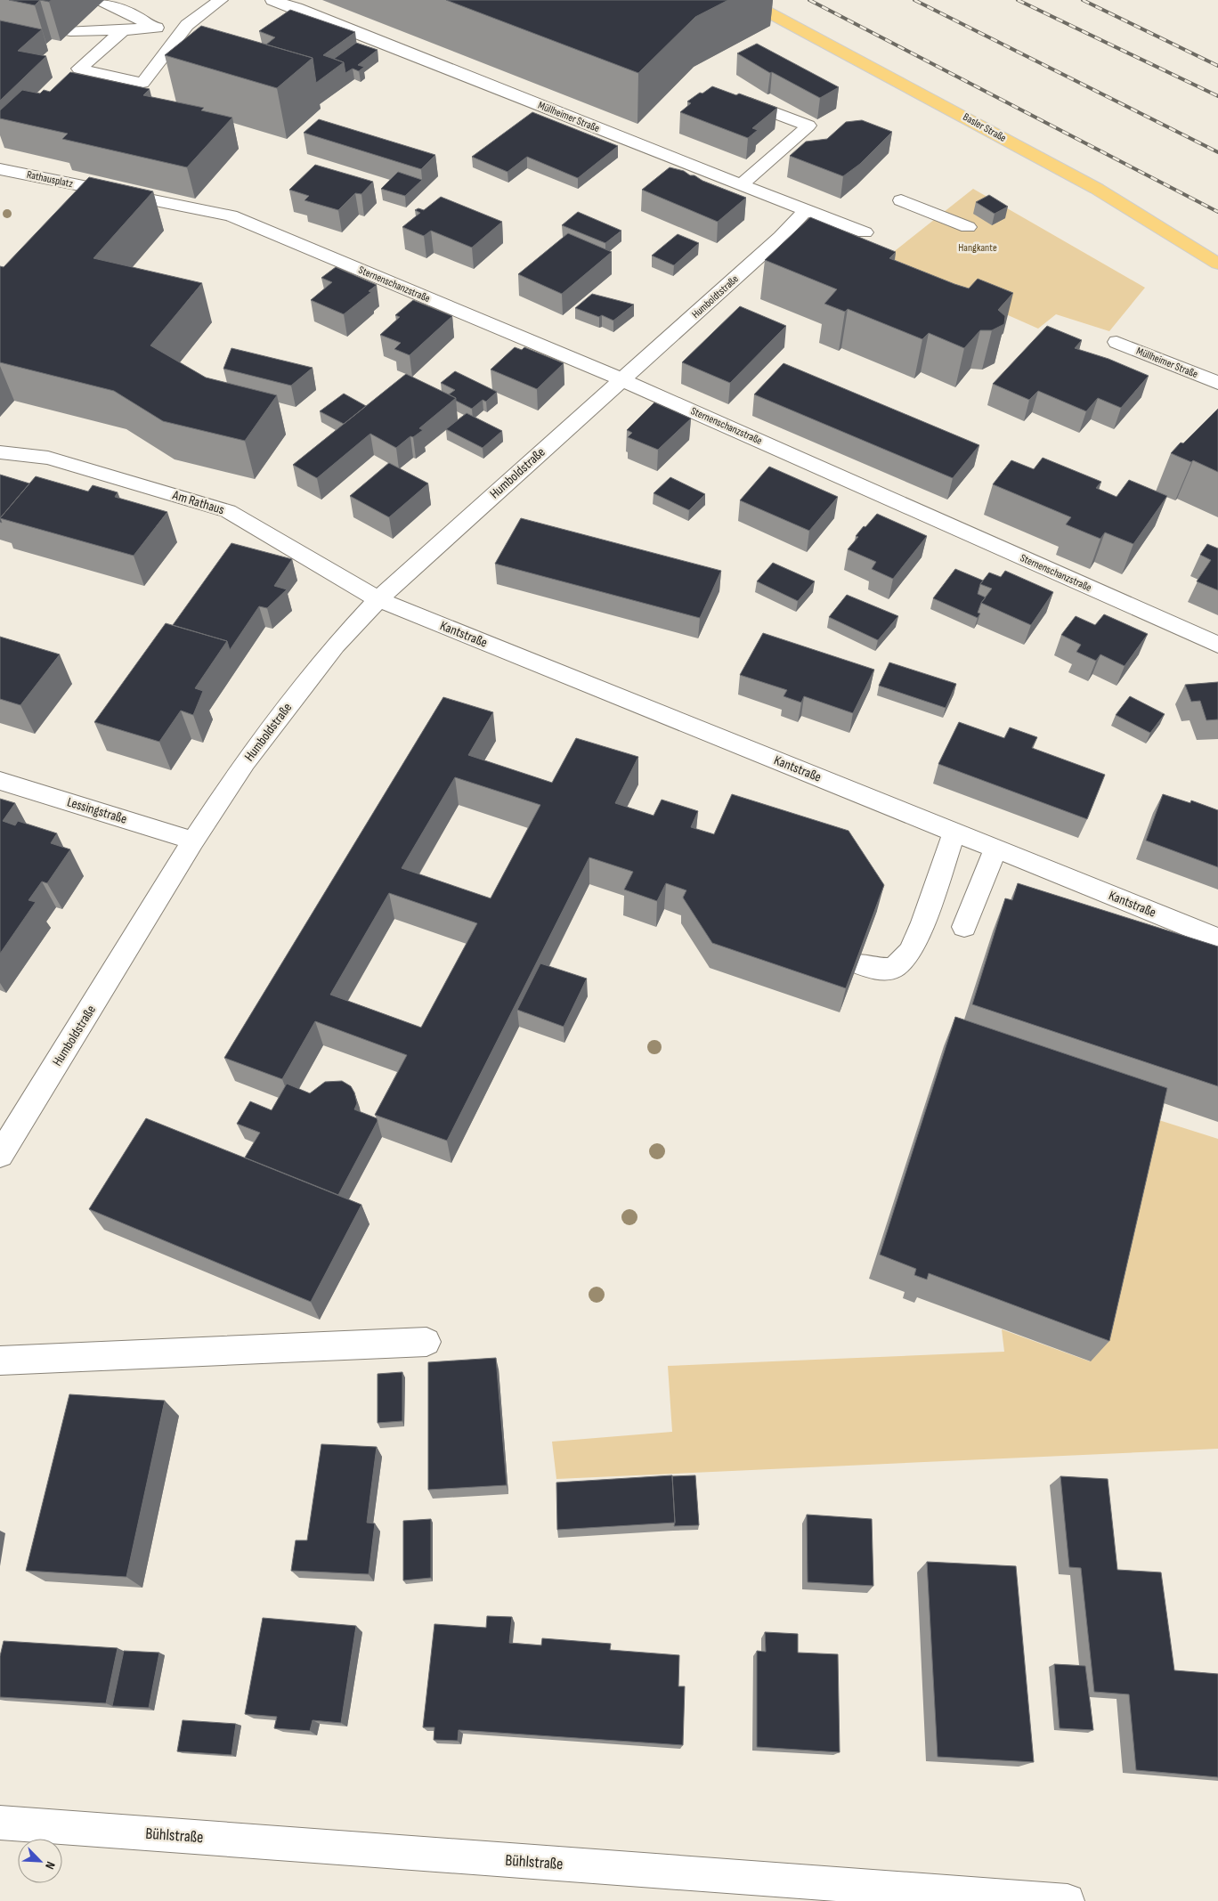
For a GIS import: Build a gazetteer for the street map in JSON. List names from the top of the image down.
{
  "streets": {
    "main road": ["Basler Straße"],
    "street": [
      "Müllheimer Straße",
      "Rathausplatz",
      "Sternenschanzstraße",
      "Humboldtstraße",
      "Humboldstraße",
      "Am Rathaus",
      "Kantstraße",
      "Lessingstraße",
      "Bühlstraße"
    ]
  },
  "crossings": [
    ["Müllheimer Straße", "Humboldtstraße"],
    ["Rathausplatz", "Sternenschanzstraße"],
    ["Sternenschanzstraße", "Humboldtstraße"],
    ["Sternenschanzstraße", "Humboldstraße"],
    ["Humboldtstraße", "Humboldstraße"],
    ["Humboldstraße", "Am Rathaus"],
    ["Humboldstraße", "Kantstraße"],
    ["Humboldstraße", "Lessingstraße"],
    ["Am Rathaus", "Kantstraße"]
  ],
  "parks": ["Hangkante"],
  "north": "bottom right"
}
